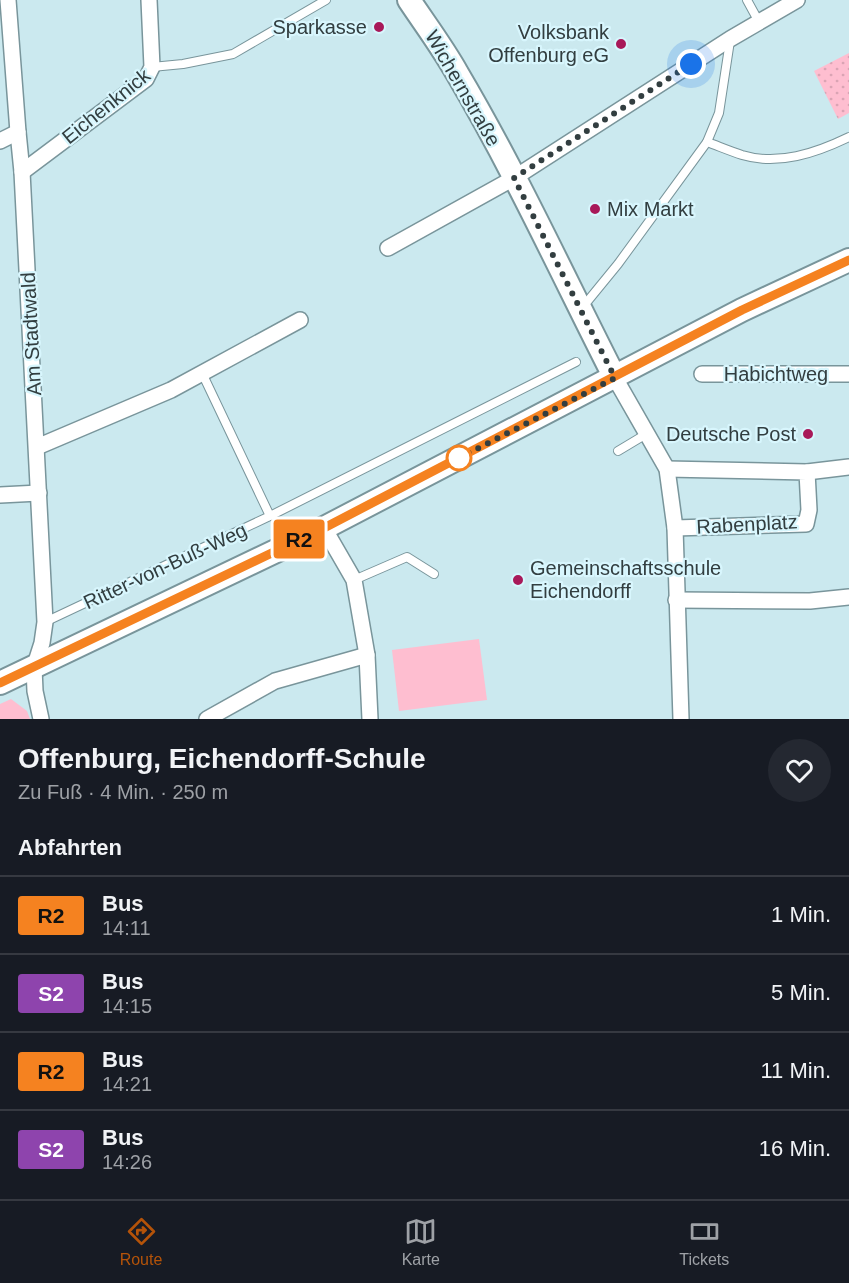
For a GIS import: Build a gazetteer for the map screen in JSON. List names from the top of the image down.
{
  "streets": {
    "main road": ["Wichernstraße"],
    "street": [
      "Eichenknick",
      "Am Stadtwald",
      "Habichtweg",
      "Rabenplatz"
    ],
    "lane": ["Ritter-von-Buß-Weg"]
  },
  "crossings": [
    ["Eichenknick", "Am Stadtwald"],
    ["Am Stadtwald", "Ritter-von-Buß-Weg"]
  ],
  "places": [
    "Sparkasse",
    "Volksbank Offenburg eG",
    "Mix Markt",
    "Deutsche Post",
    "Gemeinschaftsschule Eichendorff"
  ],
  "lines": ["bus line R2"],
  "page": {
    "on_map": "R2",
    "heading": [
      ["Offenburg, Eichendorff-Schule", "Zu Fuß · 4 Min. · 250 m"],
      "Abfahrten"
    ],
    "list": [
      {
        "mark": "R2",
        "name": "Bus",
        "note": "14:11",
        "value": "1 Min."
      },
      {
        "mark": "S2",
        "name": "Bus",
        "note": "14:15",
        "value": "5 Min."
      },
      {
        "mark": "R2",
        "name": "Bus",
        "note": "14:21",
        "value": "11 Min."
      },
      {
        "mark": "S2",
        "name": "Bus",
        "note": "14:26",
        "value": "16 Min."
      }
    ],
    "tabs": ["Route", "Karte", "Tickets"]
  }
}
